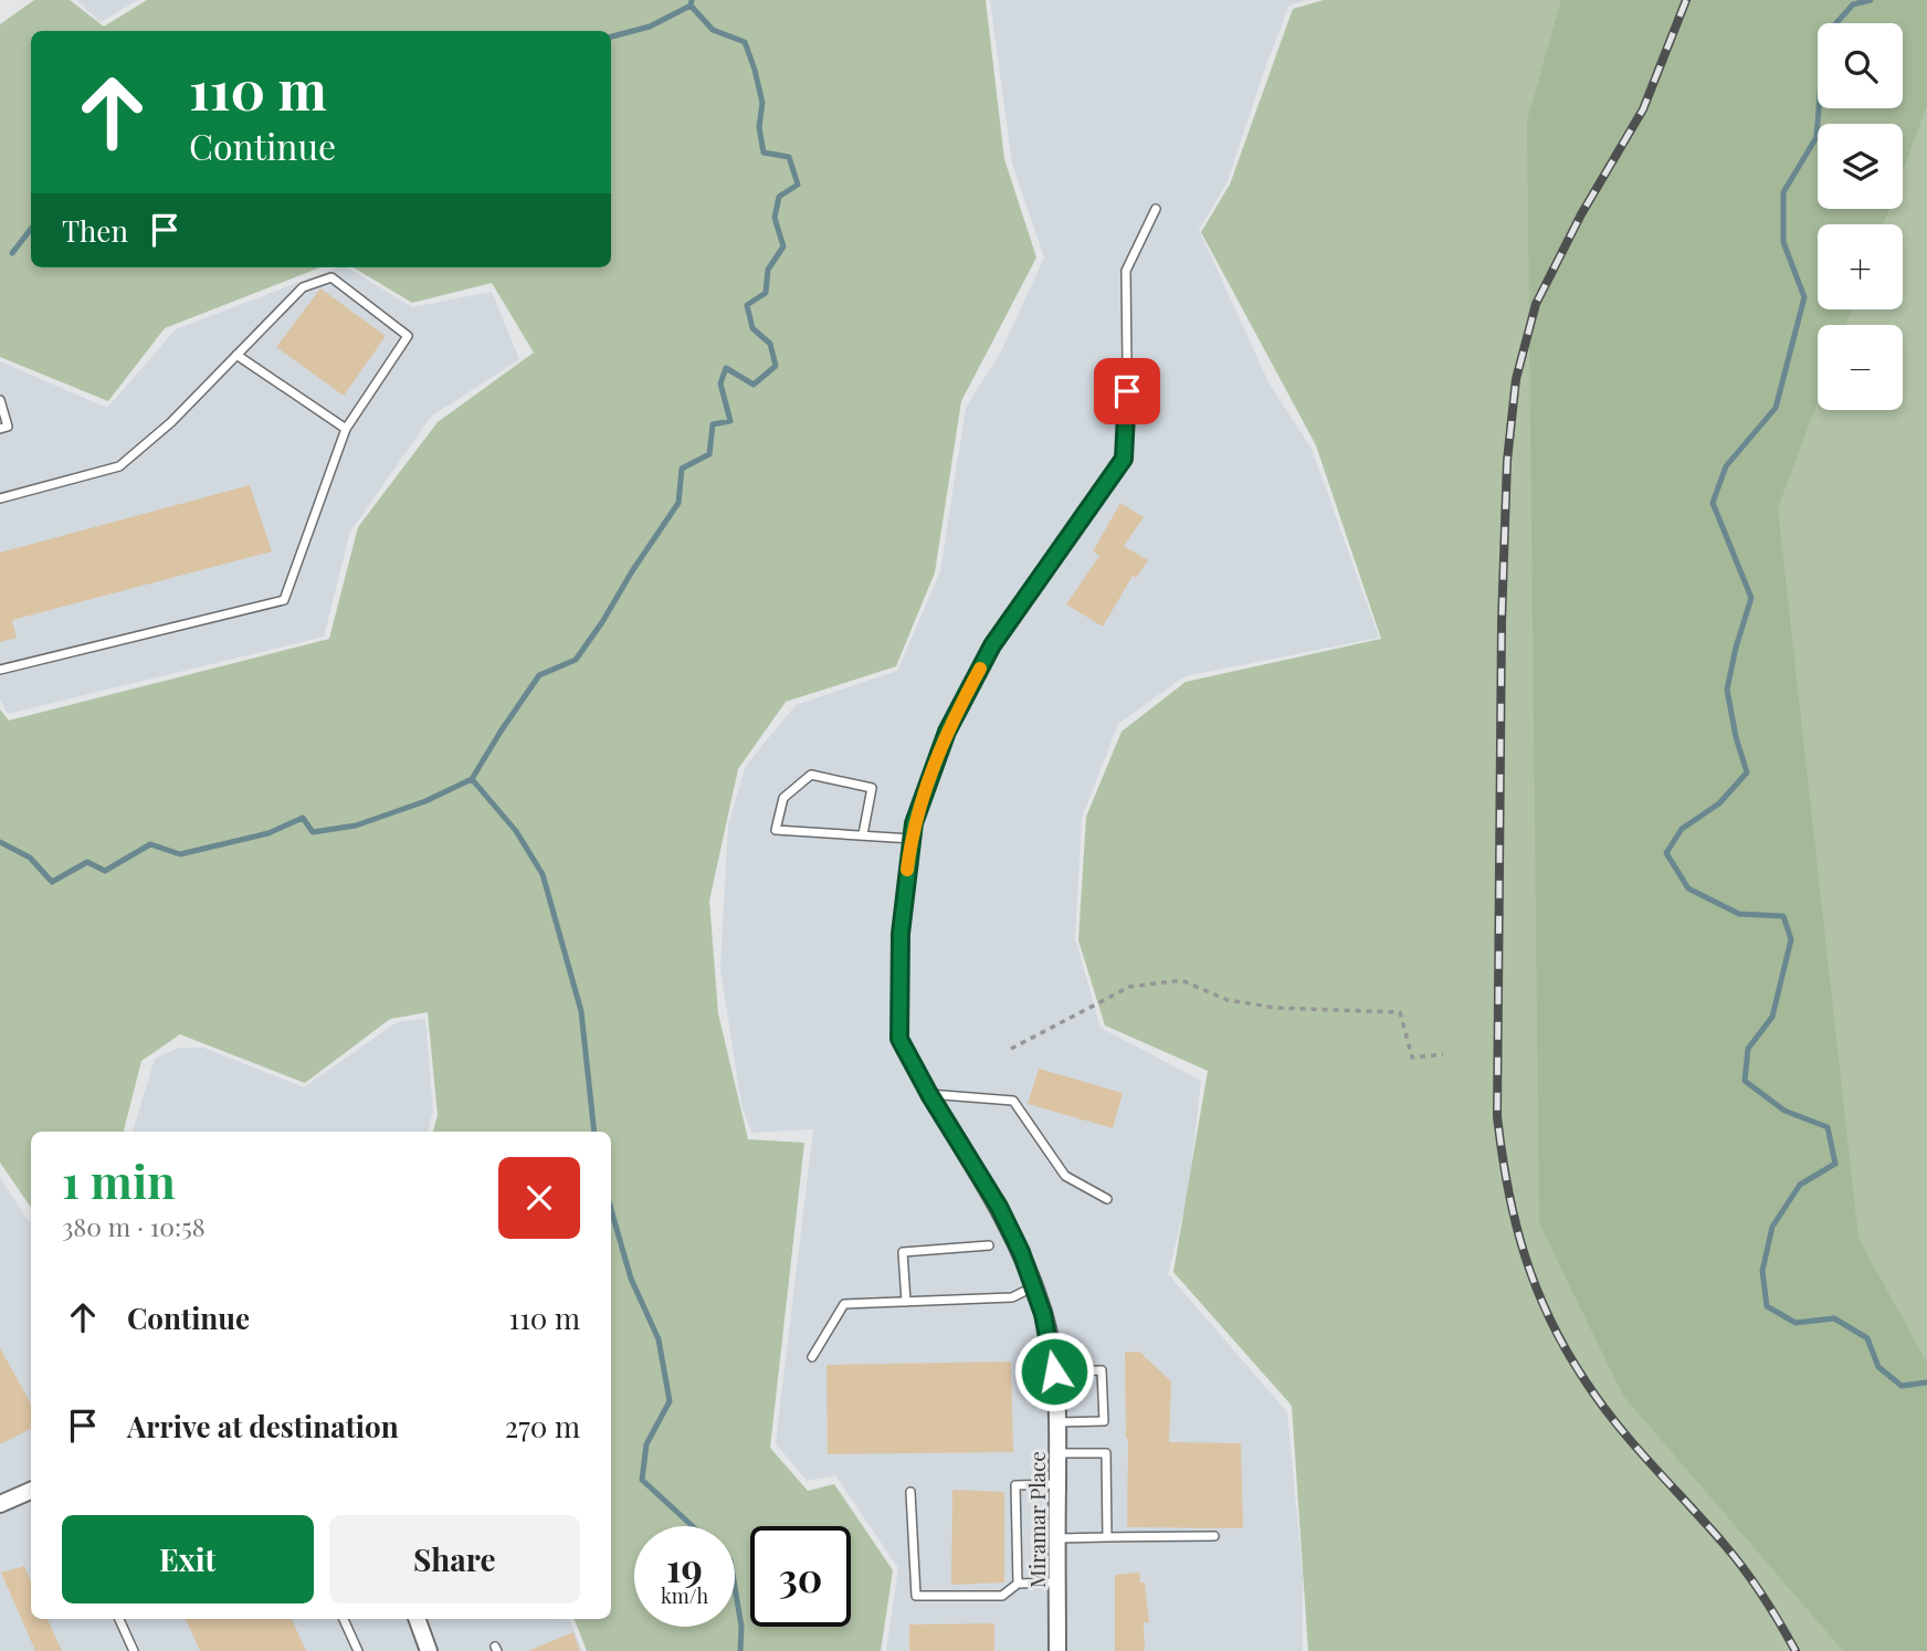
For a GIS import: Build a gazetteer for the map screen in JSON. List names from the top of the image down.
{
  "streets": {
    "street": ["Miramar Place"]
  },
  "page": {
    "map_buttons": ["+", "−"],
    "turn": ["110 m", "Continue"],
    "then": "Then",
    "heading": ["1 min", "380 m · 10:58"],
    "list": [
      {
        "name": "Continue",
        "value": "110 m"
      },
      {
        "name": "Arrive at destination",
        "value": "270 m"
      }
    ],
    "buttons": ["Exit", "Share"],
    "speed": "19 km/h",
    "limit": "30"
  }
}
